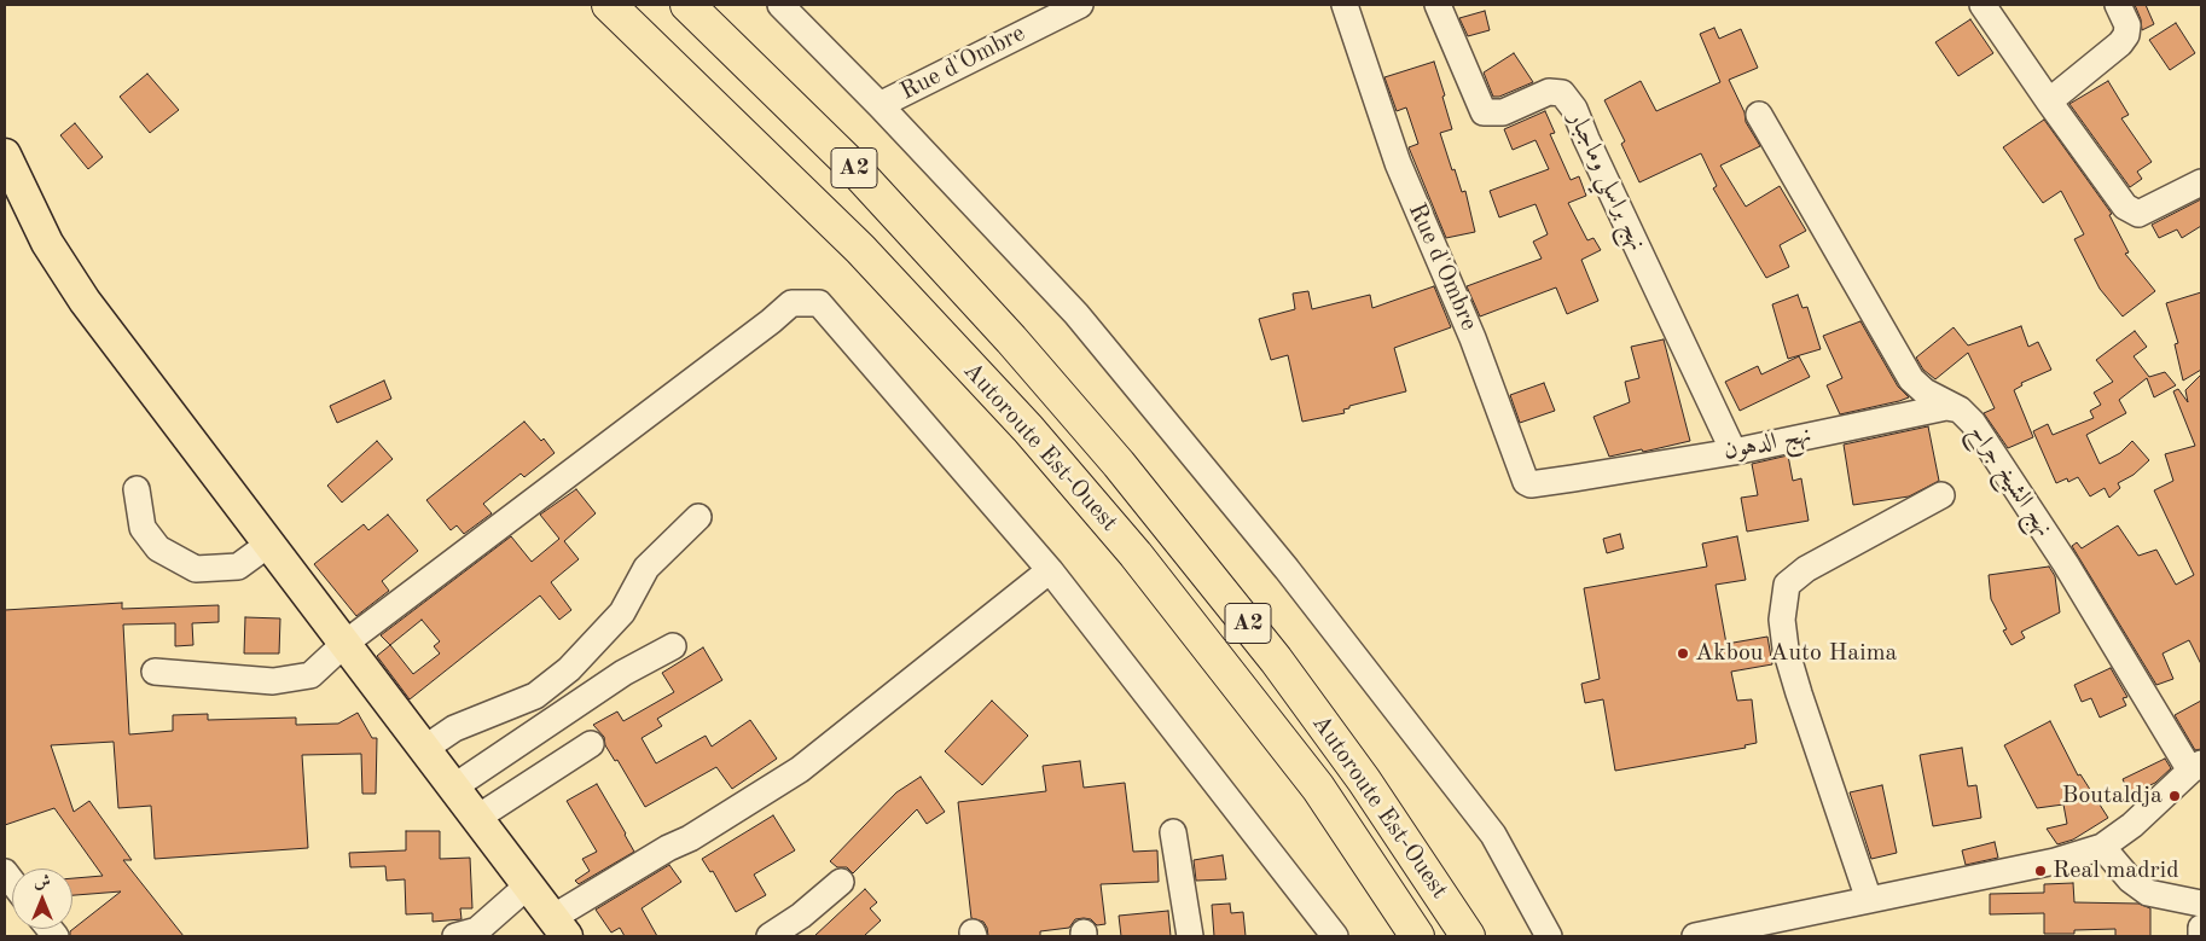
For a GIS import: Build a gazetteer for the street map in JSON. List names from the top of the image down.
{
  "streets": {
    "highway": ["A2", "Autoroute Est-Ouest"],
    "street": [
      "Rue d'Ombre",
      "نهج براسلي وماجبار",
      "نهج الدهون",
      "نهج الشيخ جراح"
    ]
  },
  "crossings": [
    ["Rue d'Ombre", "نهج الدهون"],
    ["نهج براسلي وماجبار", "نهج الدهون"],
    ["نهج الدهون", "نهج الشيخ جراح"]
  ],
  "places": ["Akbou Auto Haima", "Boutaldja", "Real madrid"],
  "north": "top"
}
